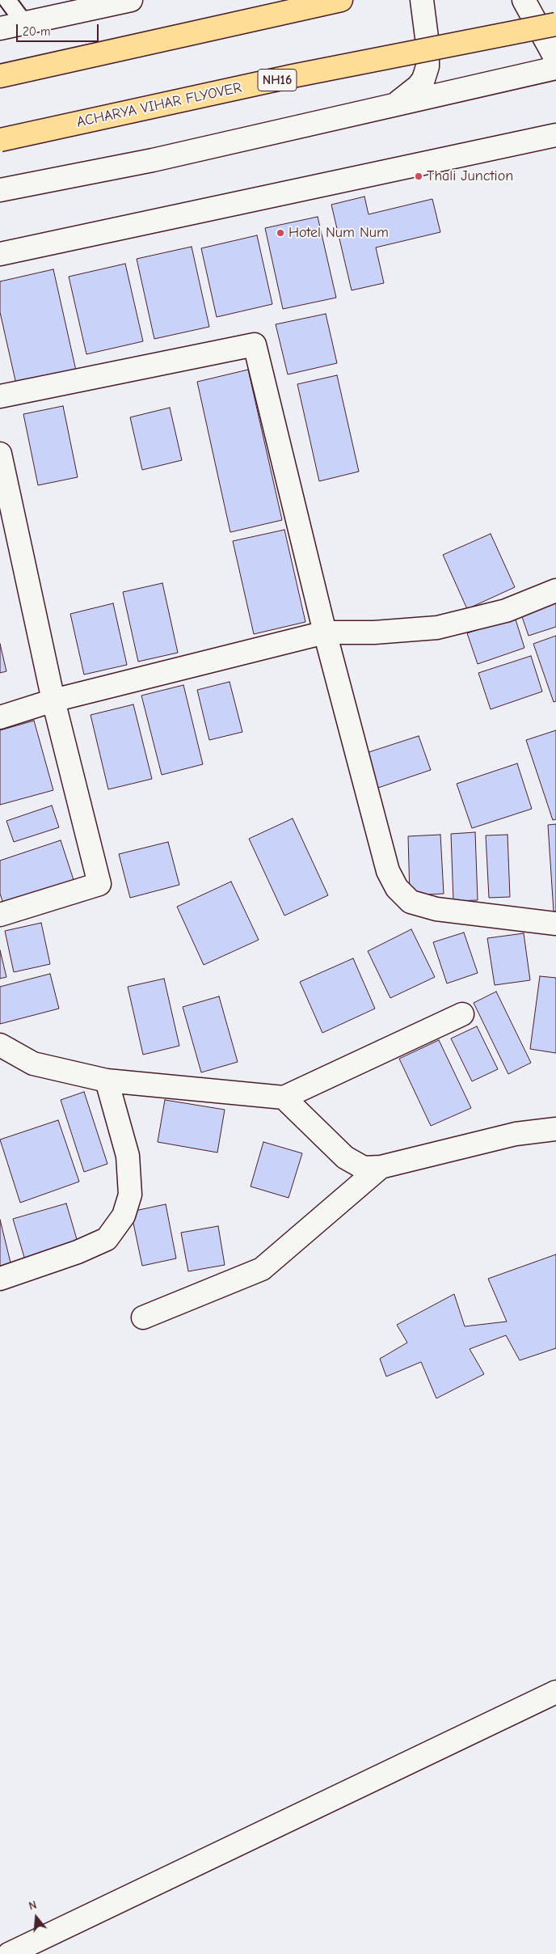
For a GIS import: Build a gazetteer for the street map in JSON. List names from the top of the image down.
{
  "streets": {
    "highway": ["NH16", "ACHARYA VIHAR FLYOVER"]
  },
  "places": ["Thali Junction", "Hotel Num Num"],
  "scale_bar": "20 m",
  "north": "top"
}
